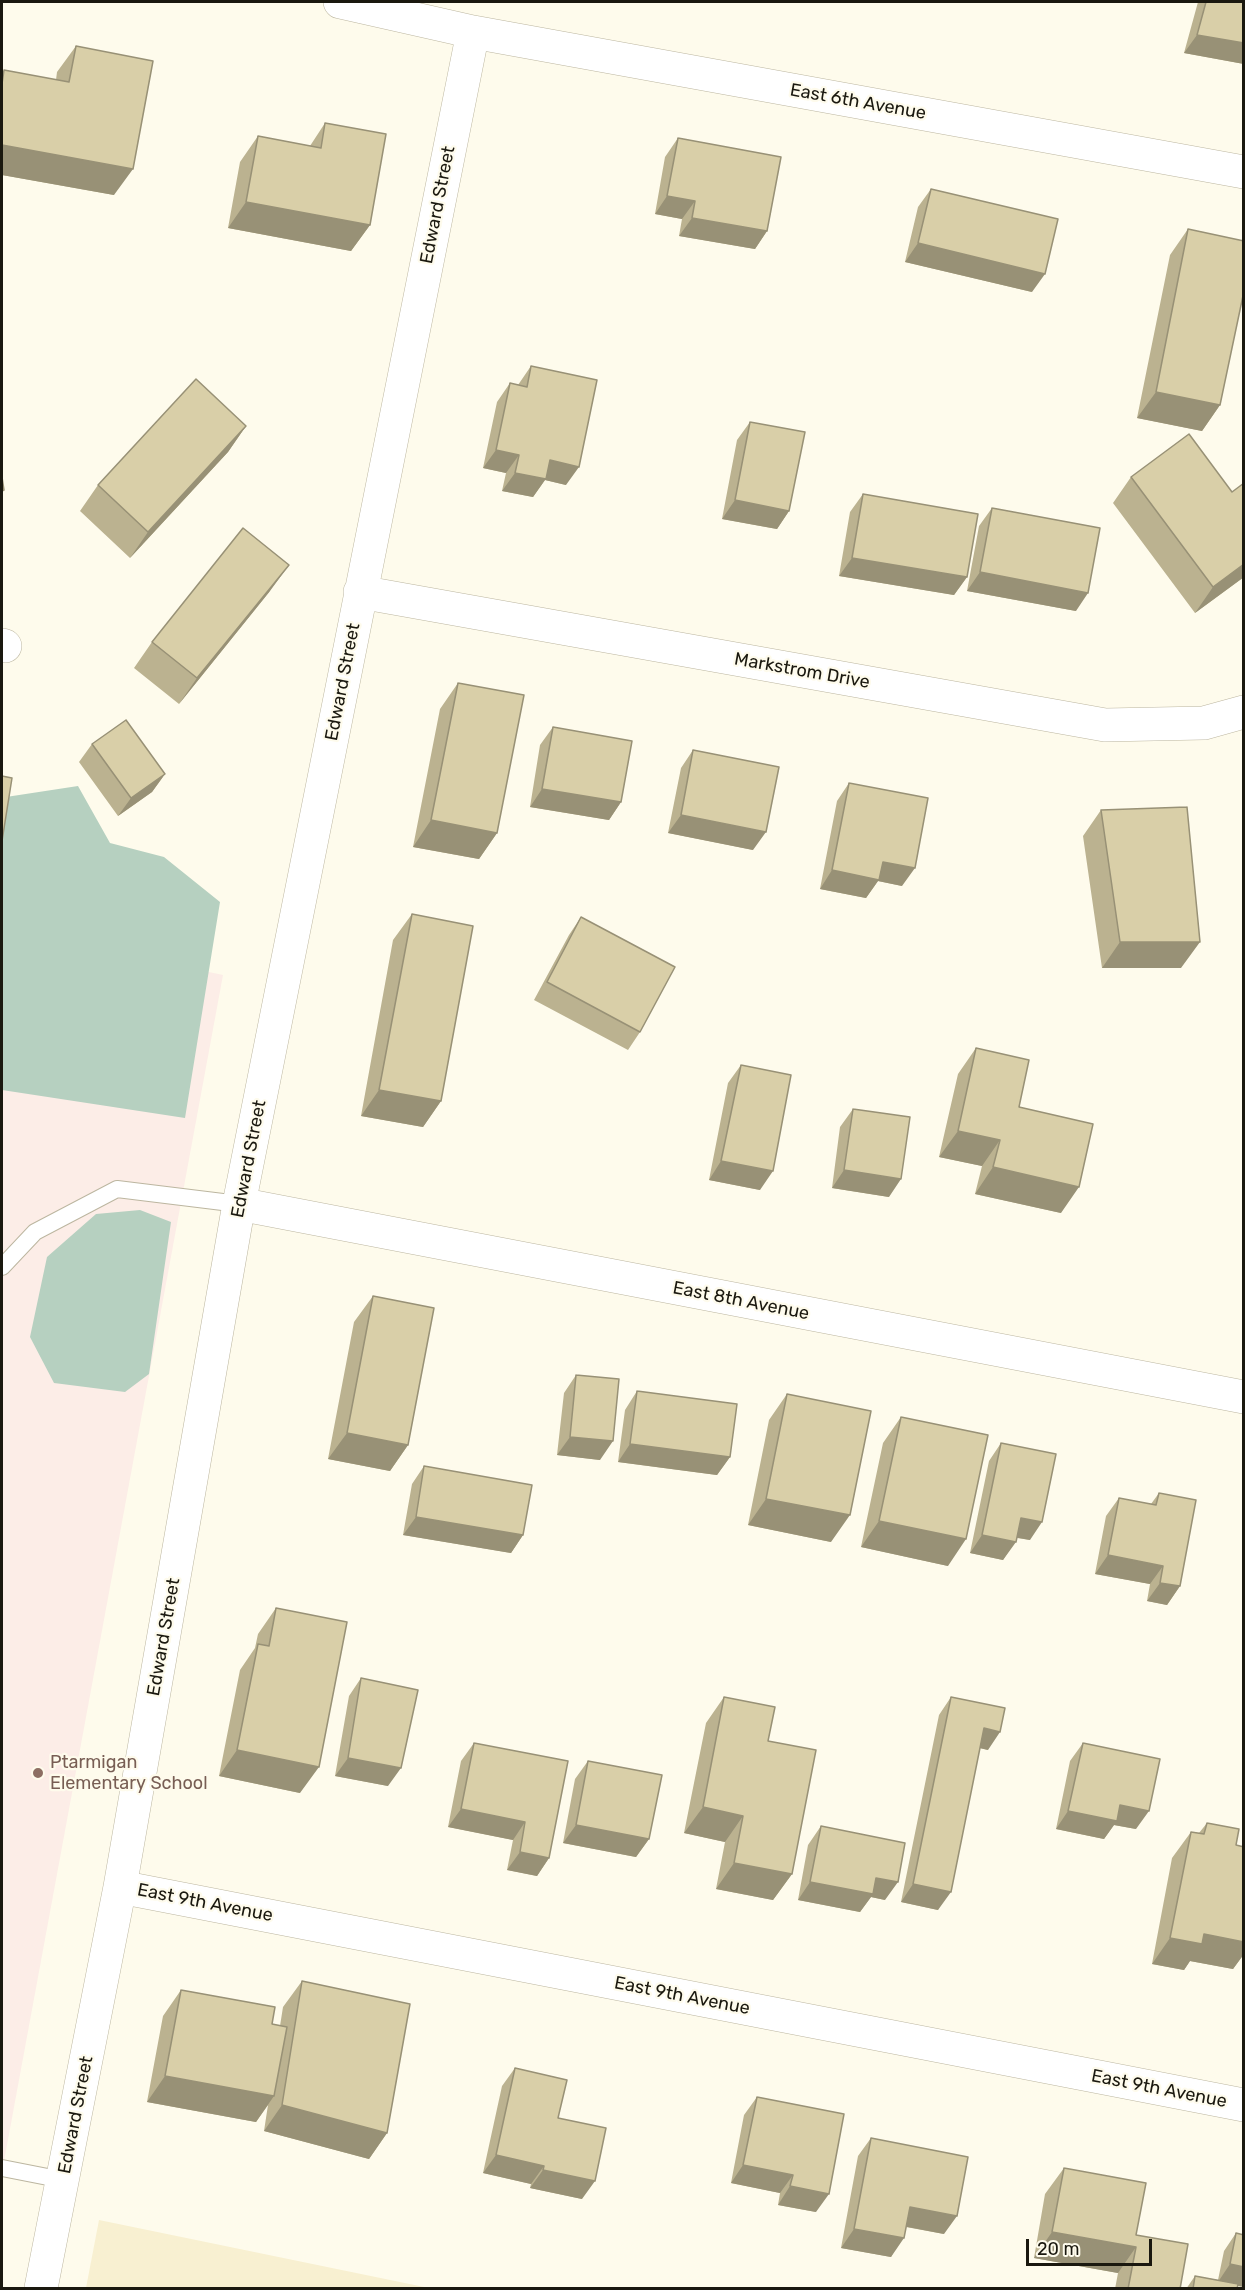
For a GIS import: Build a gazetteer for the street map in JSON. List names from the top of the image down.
{
  "streets": {
    "street": [
      "East 6th Avenue",
      "Edward Street",
      "Markstrom Drive",
      "East 8th Avenue",
      "East 9th Avenue"
    ]
  },
  "crossings": [
    ["East 6th Avenue", "Edward Street"],
    ["Edward Street", "Markstrom Drive"],
    ["Edward Street", "East 8th Avenue"],
    ["Edward Street", "East 9th Avenue"]
  ],
  "places": ["Ptarmigan Elementary School"],
  "scale_bar": "20 m"
}
